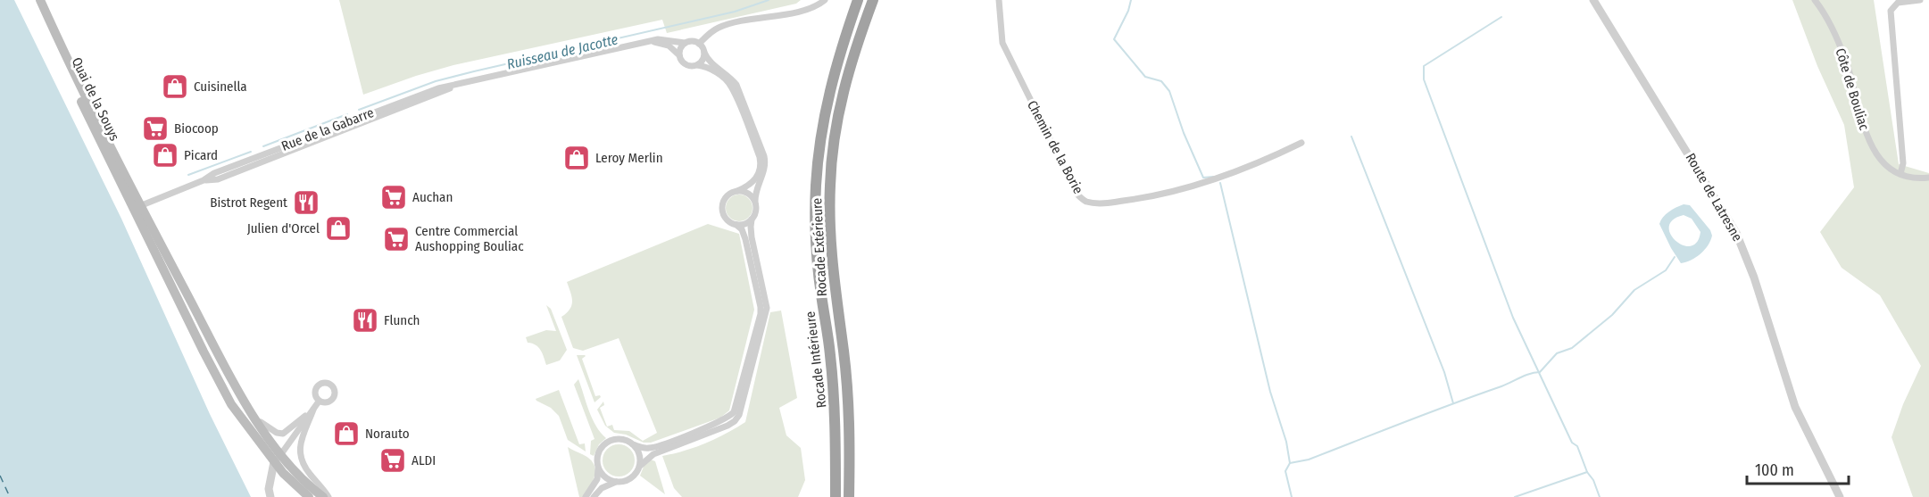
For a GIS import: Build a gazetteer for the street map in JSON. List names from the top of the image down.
{
  "streets": {
    "highway": ["Rocade Extérieure", "Rocade Intérieure"],
    "main road": ["Quai de la Souys"],
    "street": [
      "Côte de Bouliac",
      "Rue de la Gabarre",
      "Chemin de la Borie",
      "Route de Latresne"
    ]
  },
  "crossings": [
    ["Quai de la Souys", "Rue de la Gabarre"]
  ],
  "water": ["Ruisseau de Jacotte"],
  "places": {
    "shop": [
      "Cuisinella",
      "Picard",
      "Leroy Merlin",
      "Julien d'Orcel",
      "Norauto"
    ],
    "supermarket": [
      "Biocoop",
      "Auchan",
      "Centre Commercial Aushopping Bouliac",
      "ALDI"
    ],
    "restaurant": ["Bistrot Regent", "Flunch"]
  },
  "scale_bar": "100 m"
}
